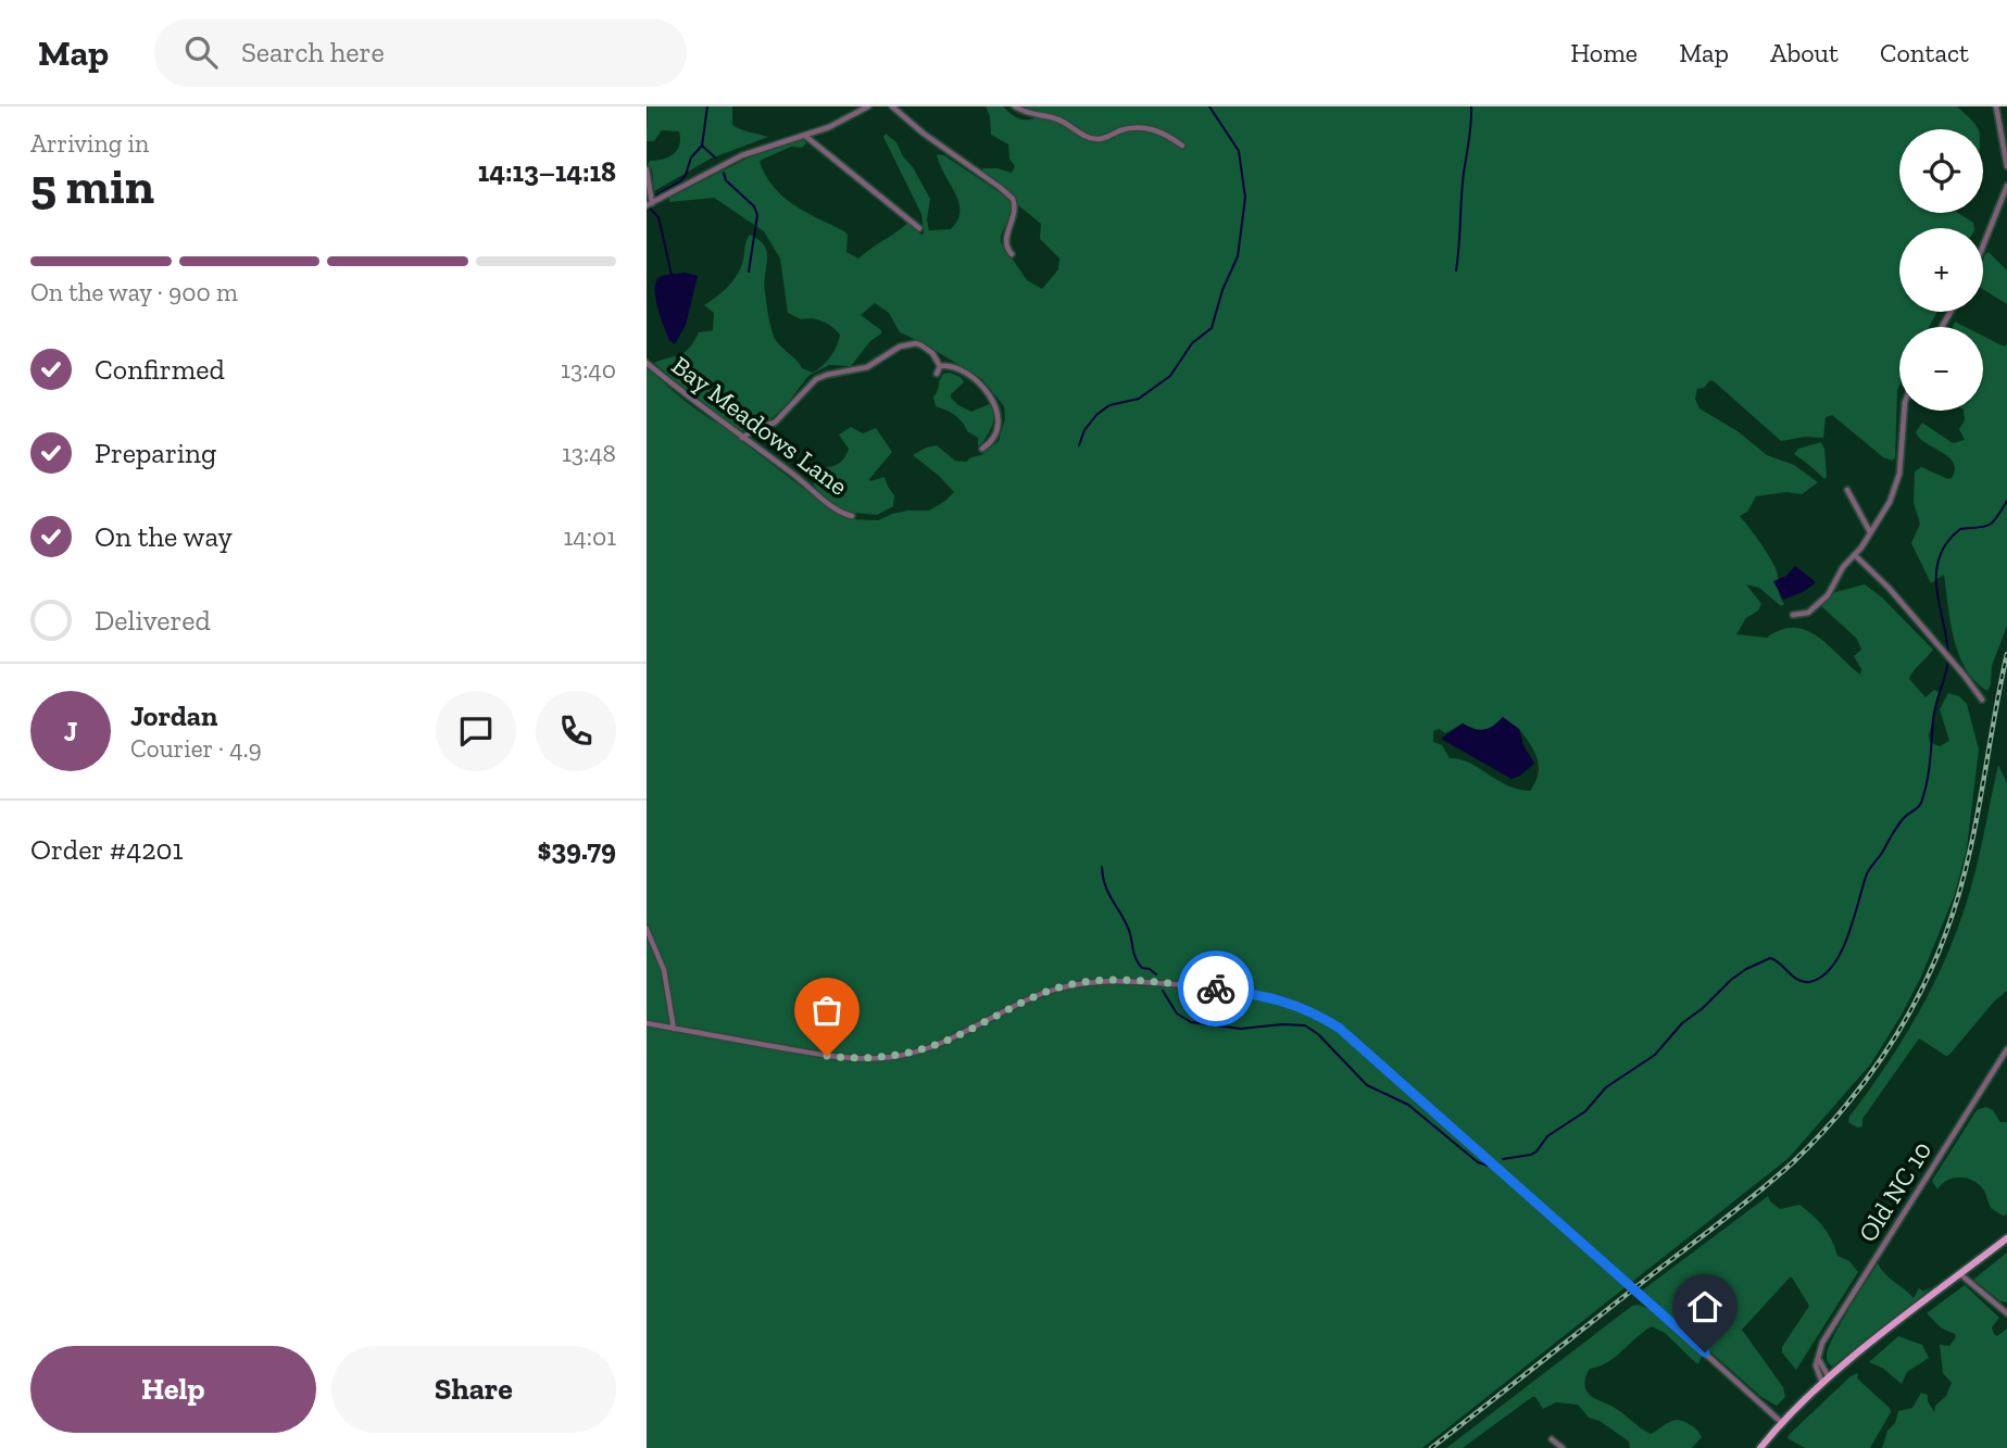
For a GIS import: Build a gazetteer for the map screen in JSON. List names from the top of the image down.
{
  "streets": {
    "street": ["Bay Meadows Lane", "Old NC 10"]
  },
  "page": {
    "header": "Map",
    "search": "Search here",
    "nav": [
      "Home",
      "Map",
      "About",
      "Contact"
    ],
    "heading": ["5 min", "Arriving in", "14:13–14:18"],
    "panel": [
      "Jordan",
      "Courier · 4.9",
      "Order #4201",
      "$39.79"
    ],
    "map_buttons": ["+", "−"],
    "bar": "On the way · 900 m",
    "list": [
      ["Confirmed", "13:40"],
      ["Preparing", "13:48"],
      ["On the way", "14:01"],
      "Delivered"
    ],
    "round": "J",
    "buttons": ["Help", "Share"]
  }
}
